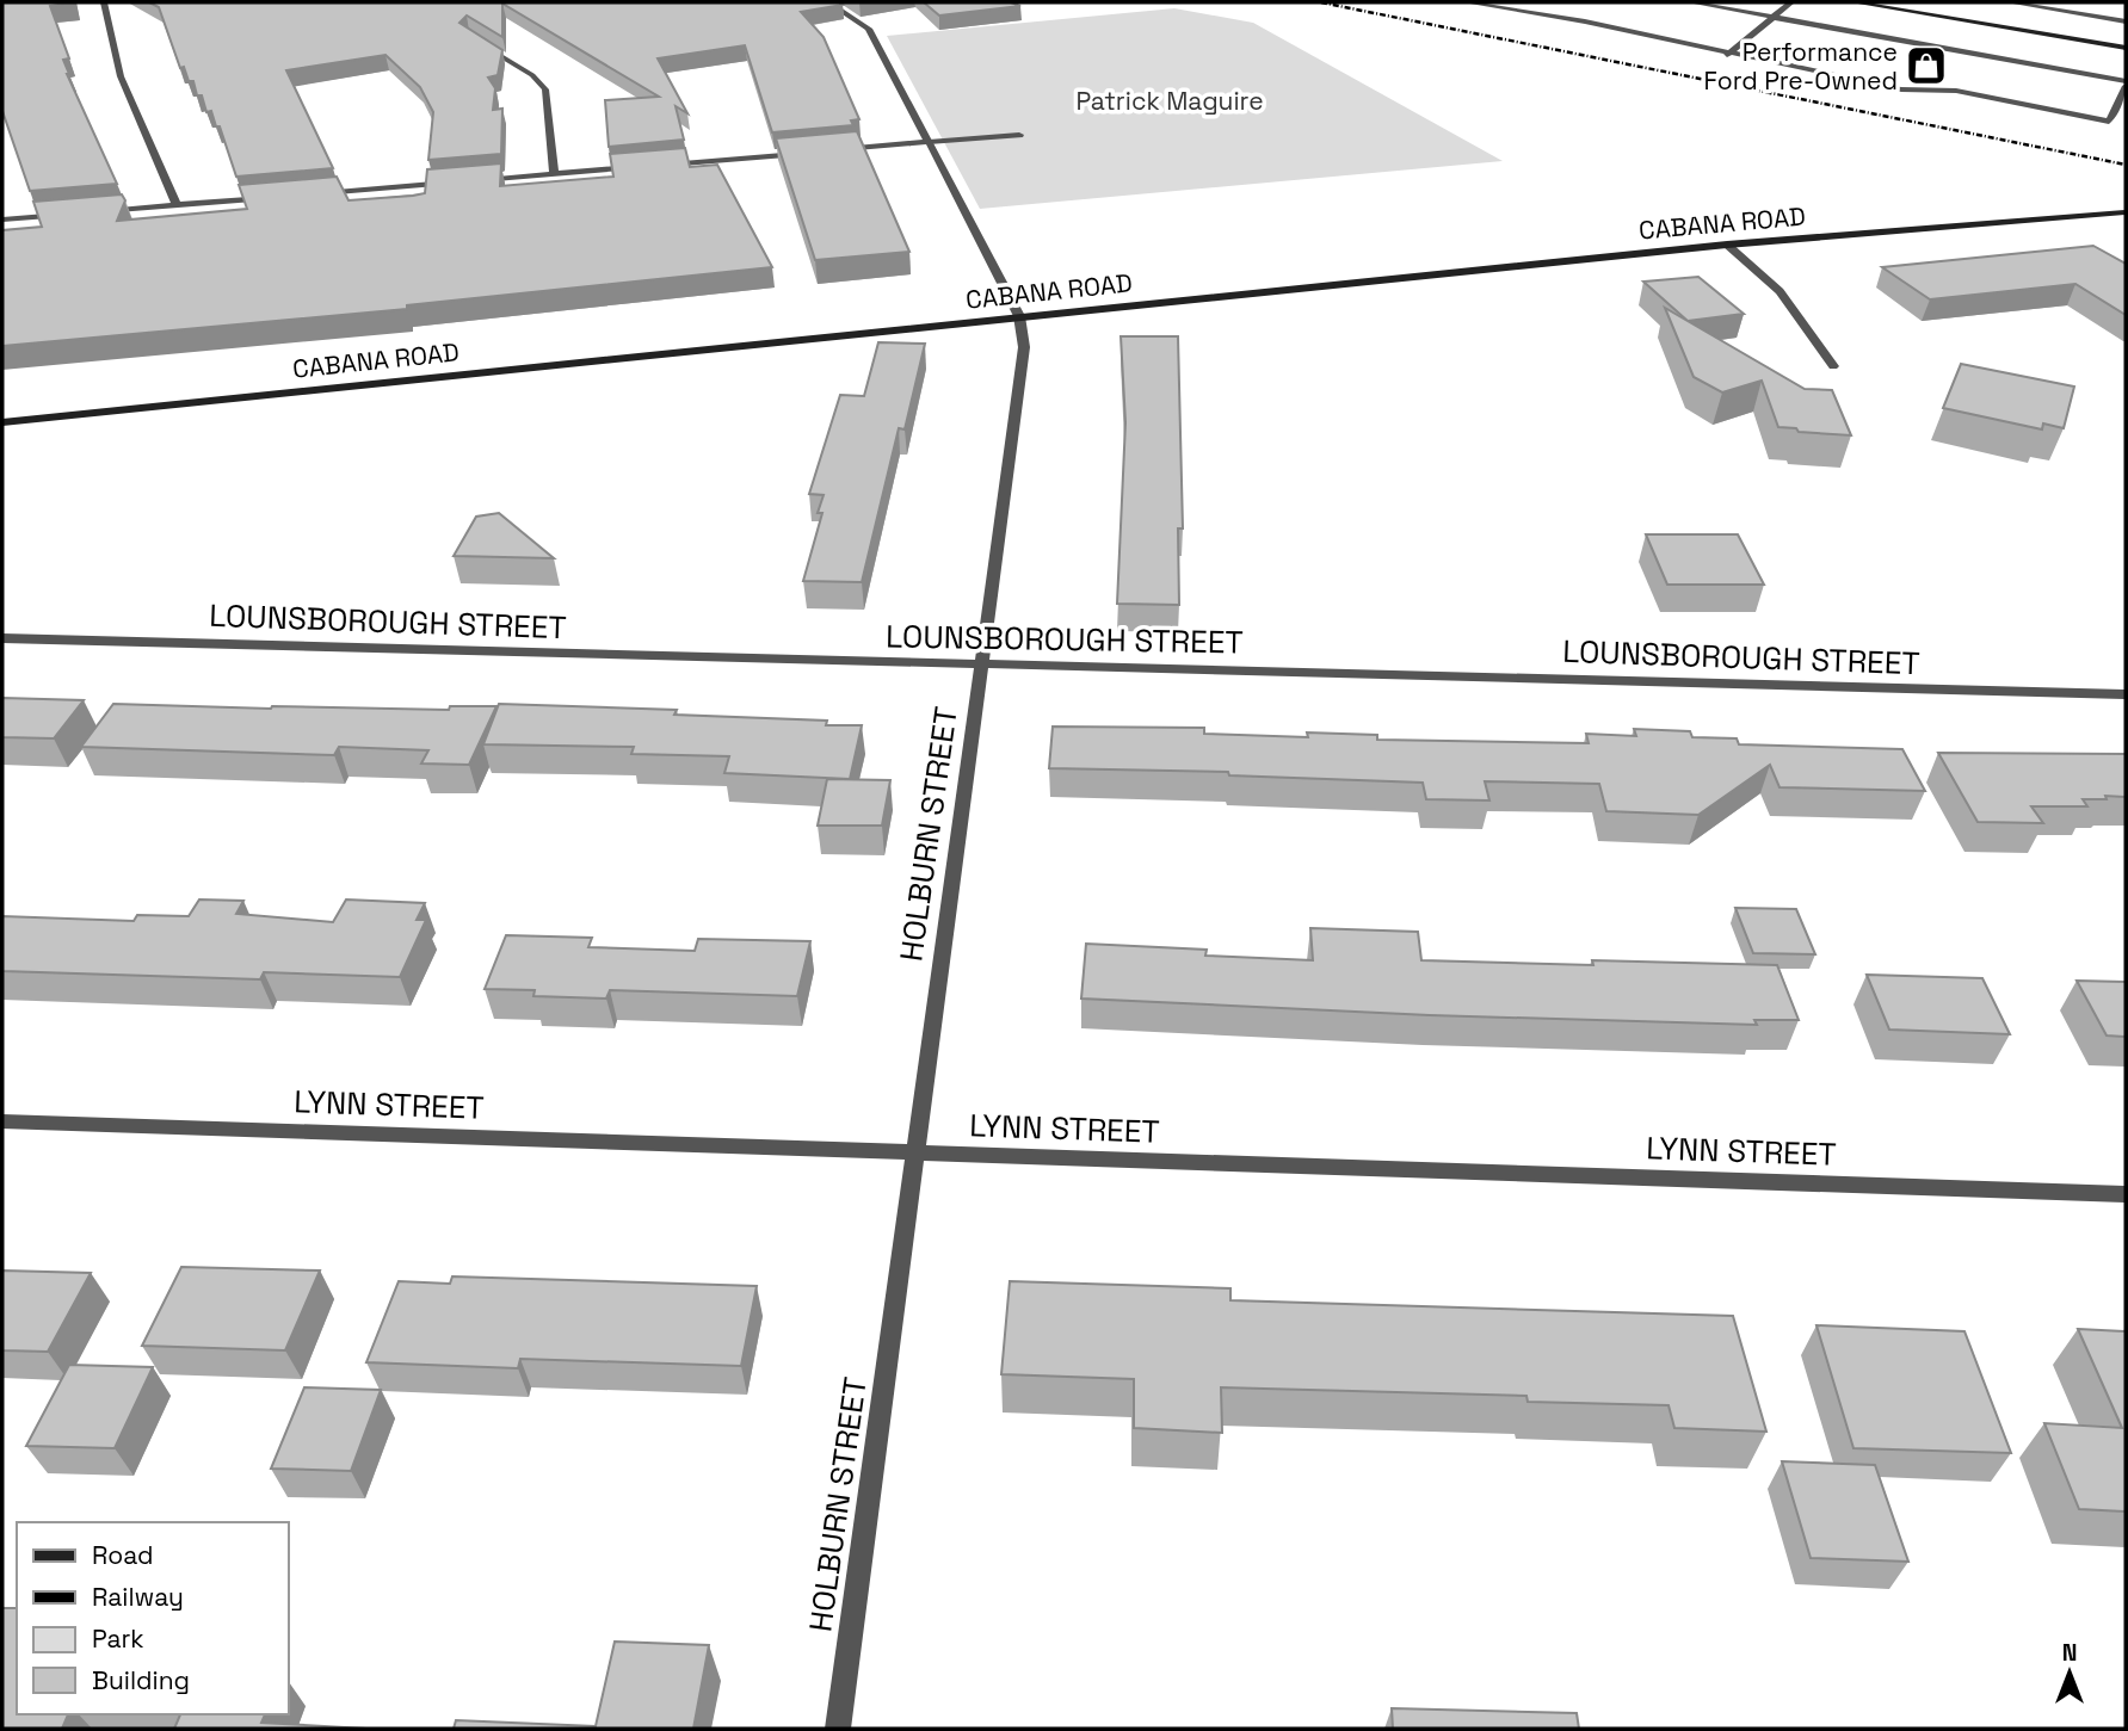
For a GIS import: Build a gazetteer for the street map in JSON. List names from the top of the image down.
{
  "streets": {
    "main road": ["CABANA ROAD"],
    "street": ["LOUNSBOROUGH STREET", "HOLBURN STREET", "LYNN STREET"]
  },
  "crossings": [
    ["CABANA ROAD", "HOLBURN STREET"],
    ["LOUNSBOROUGH STREET", "HOLBURN STREET"],
    ["HOLBURN STREET", "LYNN STREET"]
  ],
  "parks": ["Patrick Maguire"],
  "places": {
    "shop": ["Performance Ford Pre-Owned"]
  },
  "legend": [
    "Road",
    "Railway",
    "Park",
    "Building"
  ],
  "north": "top"
}
